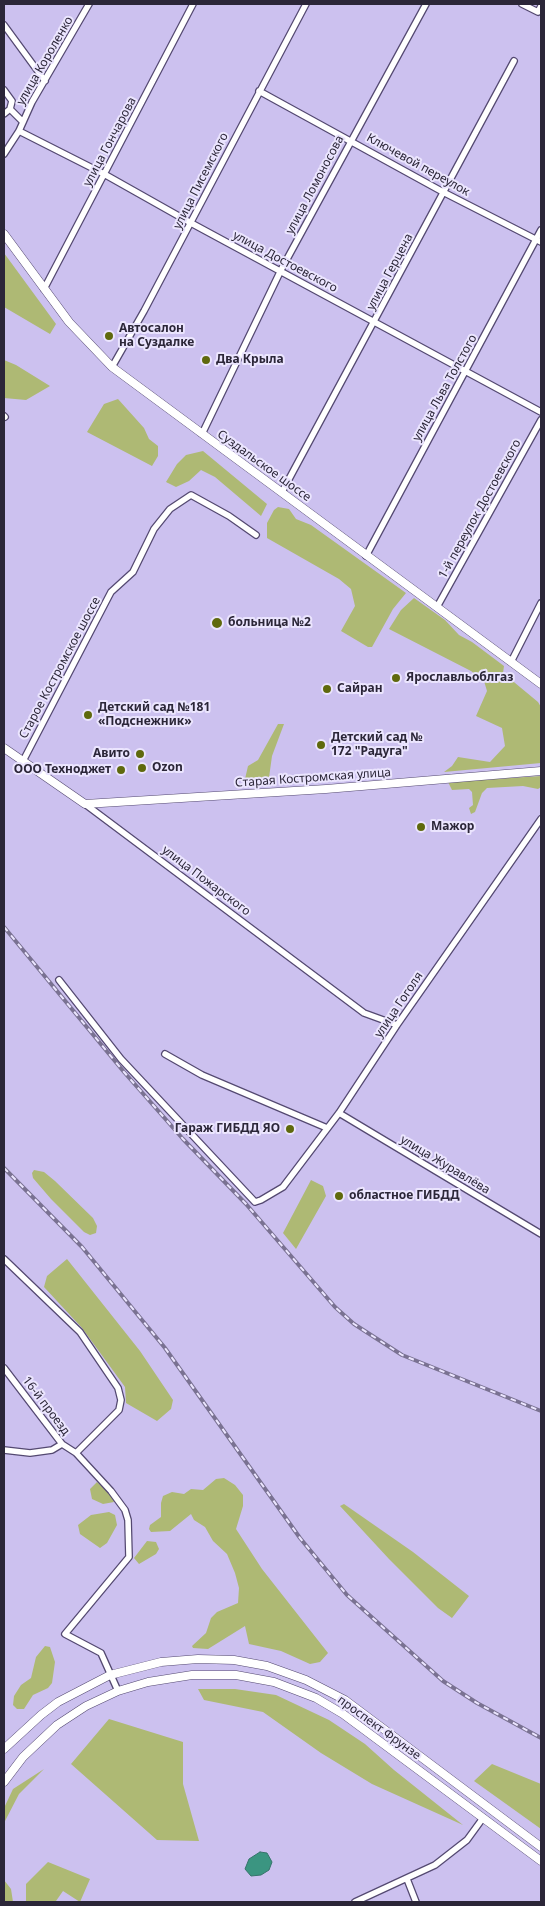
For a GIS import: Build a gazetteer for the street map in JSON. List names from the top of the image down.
{
  "streets": {
    "main road": [
      "Суздальское шоссе",
      "Старая Костромская улица",
      "улица Пожарского",
      "проспект Фрунзе"
    ],
    "street": [
      "улица Короленко",
      "улица Гончарова",
      "Ключевой переулок",
      "улица Писемского",
      "улица Ломоносова",
      "улица Достоевского",
      "улица Герцена",
      "улица Льва Толстого",
      "1-й переулок Достоевского",
      "Старое Костромское шоссе",
      "улица Гоголя",
      "улица Журавлёва",
      "16-й проезд"
    ]
  },
  "crossings": [
    ["улица Короленко", "улица Достоевского"],
    ["улица Гончарова", "улица Достоевского"],
    ["улица Гончарова", "Суздальское шоссе"],
    ["Ключевой переулок", "улица Писемского"],
    ["Ключевой переулок", "улица Ломоносова"],
    ["Ключевой переулок", "улица Герцена"],
    ["Ключевой переулок", "улица Льва Толстого"],
    ["улица Писемского", "улица Достоевского"],
    ["улица Писемского", "Суздальское шоссе"],
    ["улица Ломоносова", "улица Достоевского"],
    ["улица Ломоносова", "Суздальское шоссе"],
    ["улица Достоевского", "улица Герцена"],
    ["улица Достоевского", "улица Льва Толстого"],
    ["улица Герцена", "Суздальское шоссе"],
    ["улица Льва Толстого", "Суздальское шоссе"],
    ["Суздальское шоссе", "1-й переулок Достоевского"],
    ["Старое Костромское шоссе", "улица Пожарского"],
    ["Старая Костромская улица", "улица Пожарского"],
    ["улица Пожарского", "улица Гоголя"],
    ["улица Гоголя", "улица Журавлёва"],
    ["16-й проезд", "проспект Фрунзе"]
  ],
  "places": [
    "Автосалон на Суздалке",
    "Два Крыла",
    "больница №2",
    "Ярославльоблгаз",
    "Сайран",
    "Детский сад №181 «Подснежник»",
    "Детский сад № 172 \"Радуга\"",
    "Авито",
    "Ozon",
    "ООО Техноджет",
    "Мажор",
    "Гараж ГИБДД ЯО",
    "областное ГИБДД"
  ]
}
